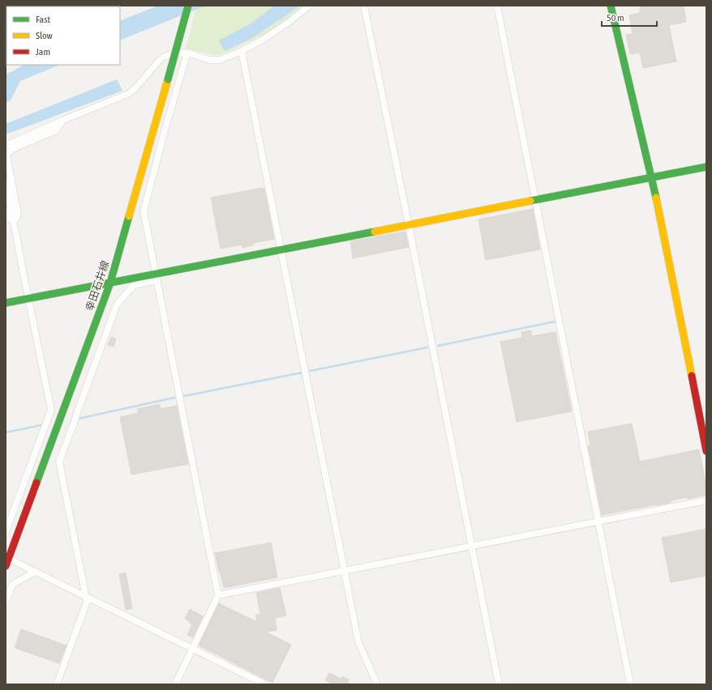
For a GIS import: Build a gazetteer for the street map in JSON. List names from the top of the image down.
{
  "streets": {
    "street": ["幸田石井線"]
  },
  "legend": ["Fast", "Slow", "Jam"],
  "scale_bar": "50 m"
}
